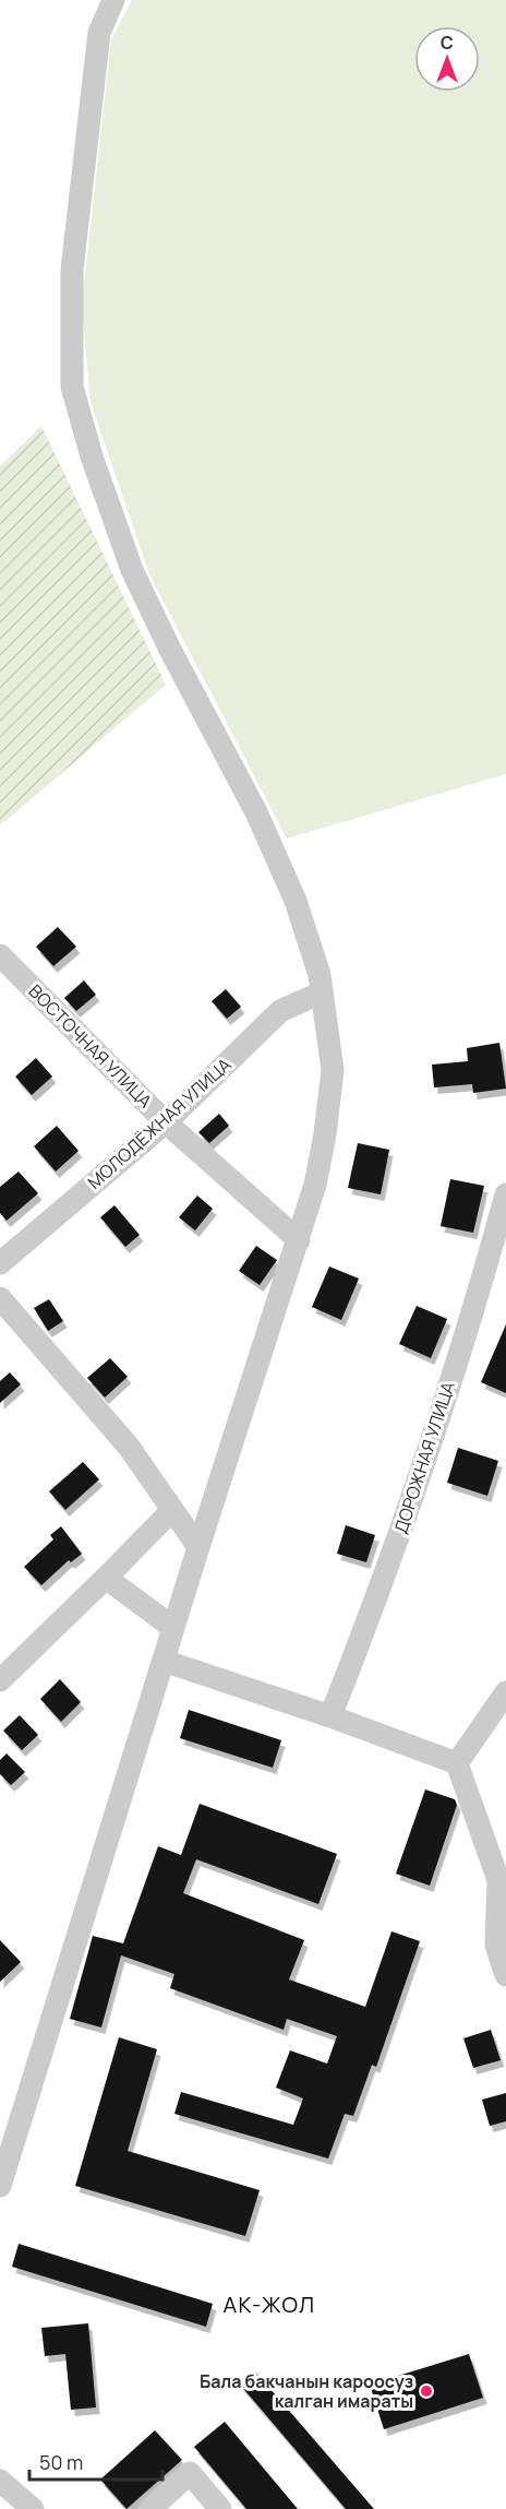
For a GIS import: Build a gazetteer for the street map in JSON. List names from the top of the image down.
{
  "streets": {
    "street": ["ВОСТОЧНАЯ УЛИЦА", "МОЛОДЁЖНАЯ УЛИЦА", "ДОРОЖНАЯ УЛИЦА"]
  },
  "crossings": [
    ["ВОСТОЧНАЯ УЛИЦА", "МОЛОДЁЖНАЯ УЛИЦА"]
  ],
  "districts": ["АК-ЖОЛ"],
  "places": ["Бала бакчанын кароосуз калган имараты"],
  "scale_bar": "50 m",
  "north": "top"
}
